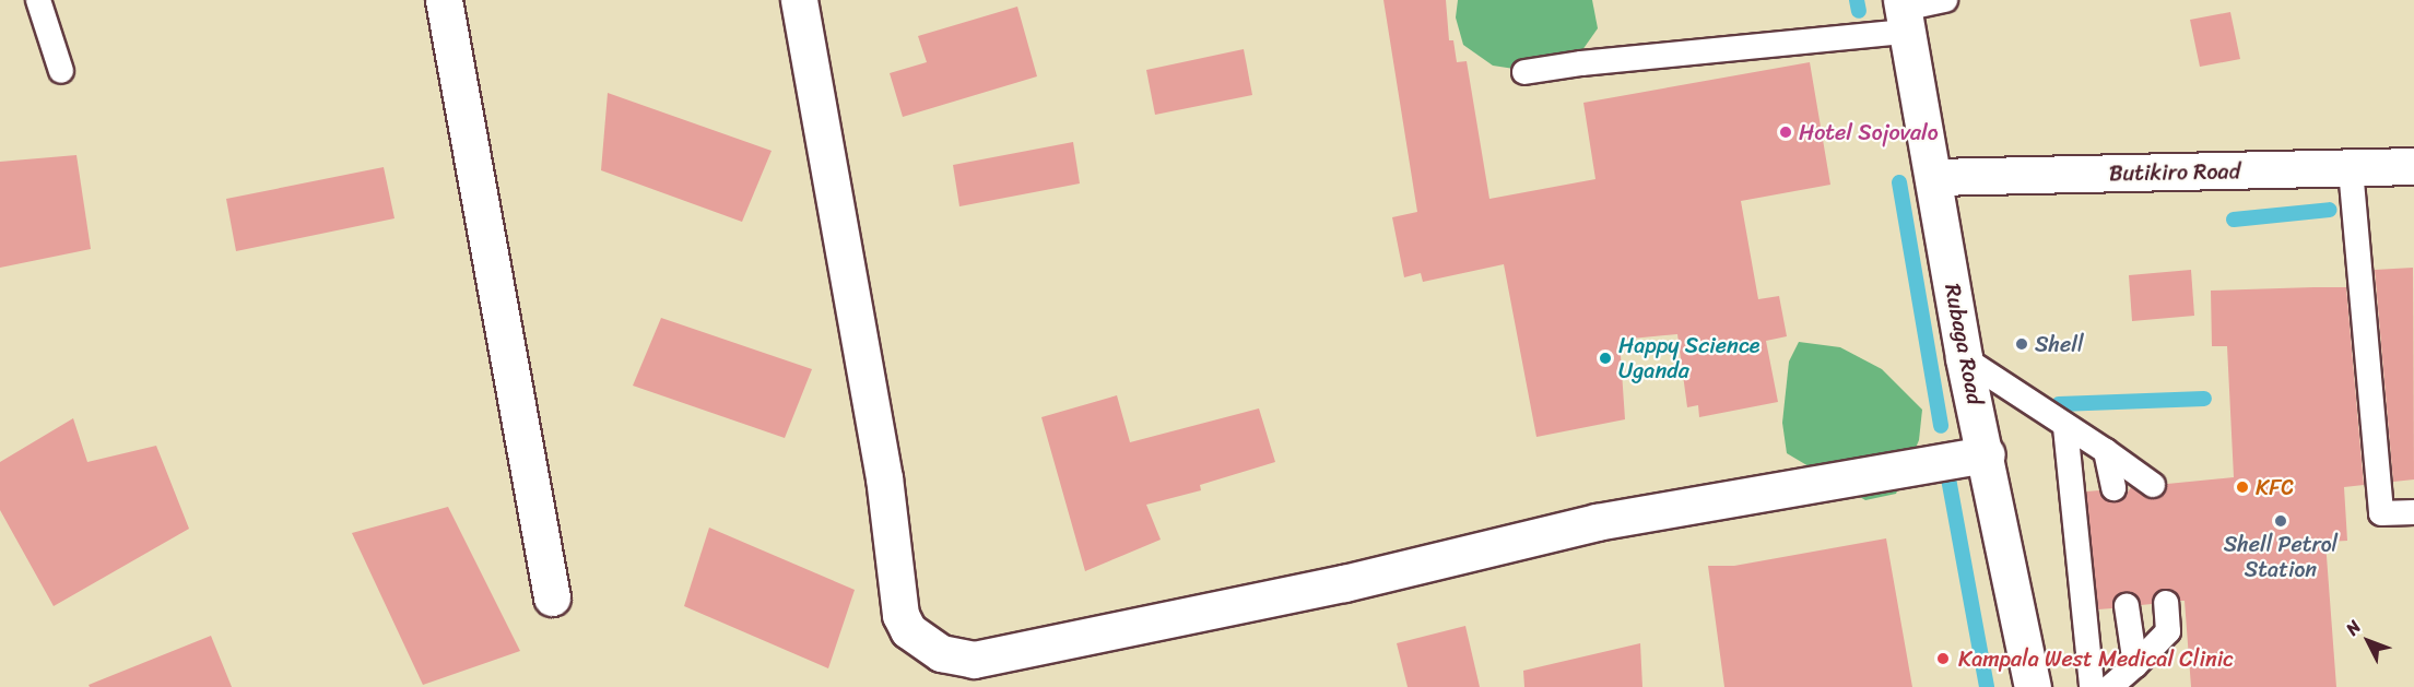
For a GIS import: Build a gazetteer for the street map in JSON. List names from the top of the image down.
{
  "streets": {
    "street": ["Butikiro Road", "Rubaga Road"]
  },
  "crossings": [
    ["Butikiro Road", "Rubaga Road"]
  ],
  "places": [
    "Hotel Sojovalo",
    "Shell",
    "Happy Science Uganda",
    "KFC",
    "Shell Petrol Station",
    "Kampala West Medical Clinic"
  ],
  "north": "top left"
}
